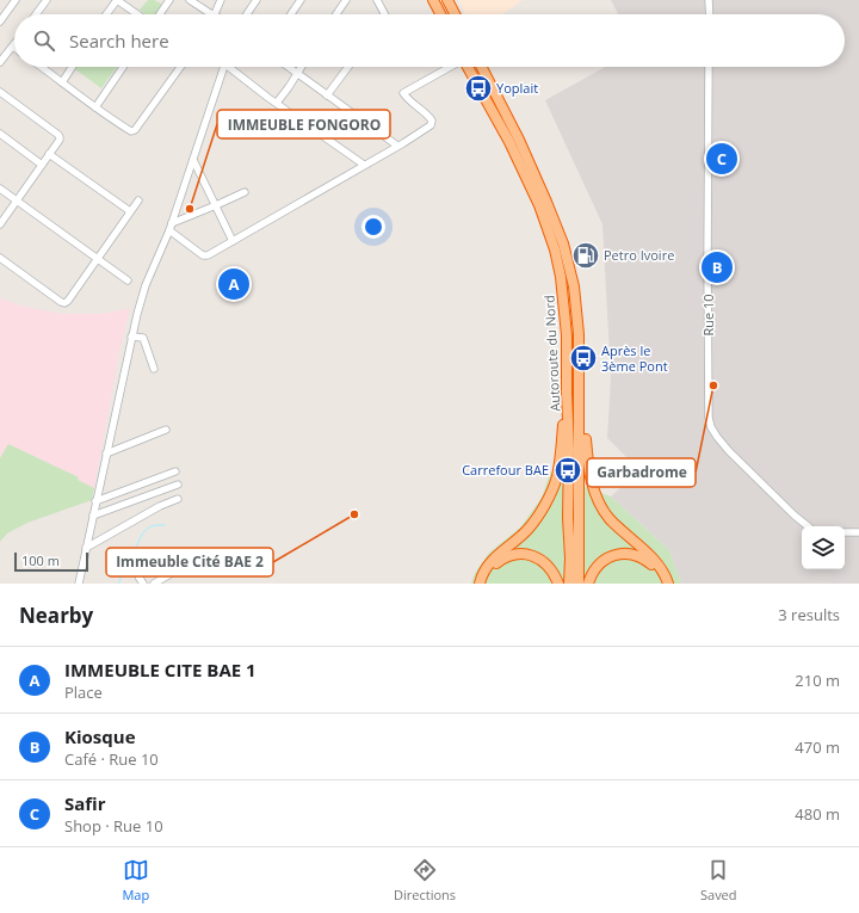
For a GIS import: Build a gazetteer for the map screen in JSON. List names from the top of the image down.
{
  "streets": {
    "highway": ["Autoroute du Nord"],
    "street": ["Rue 10"]
  },
  "places": {
    "bus stop": ["Yoplait", "Après le 3ème Pont", "Carrefour BAE"],
    "other": ["IMMEUBLE FONGORO", "Garbadrome", "Immeuble Cité BAE 2"],
    "fuel station": ["Petro Ivoire"]
  },
  "scale_bar": "100 m",
  "page": {
    "search": "Search here",
    "pins": ["C", "B", "A"],
    "scale": "100 m",
    "heading": ["Nearby", "3 results"],
    "list": [
      {
        "mark": "A",
        "name": "IMMEUBLE CITE BAE 1",
        "note": "Place",
        "value": "210 m"
      },
      {
        "mark": "B",
        "name": "Kiosque",
        "note": "Café · Rue 10",
        "value": "470 m"
      },
      {
        "mark": "C",
        "name": "Safir",
        "note": "Shop · Rue 10",
        "value": "480 m"
      }
    ],
    "nav": ["Map", "Directions", "Saved"]
  }
}
